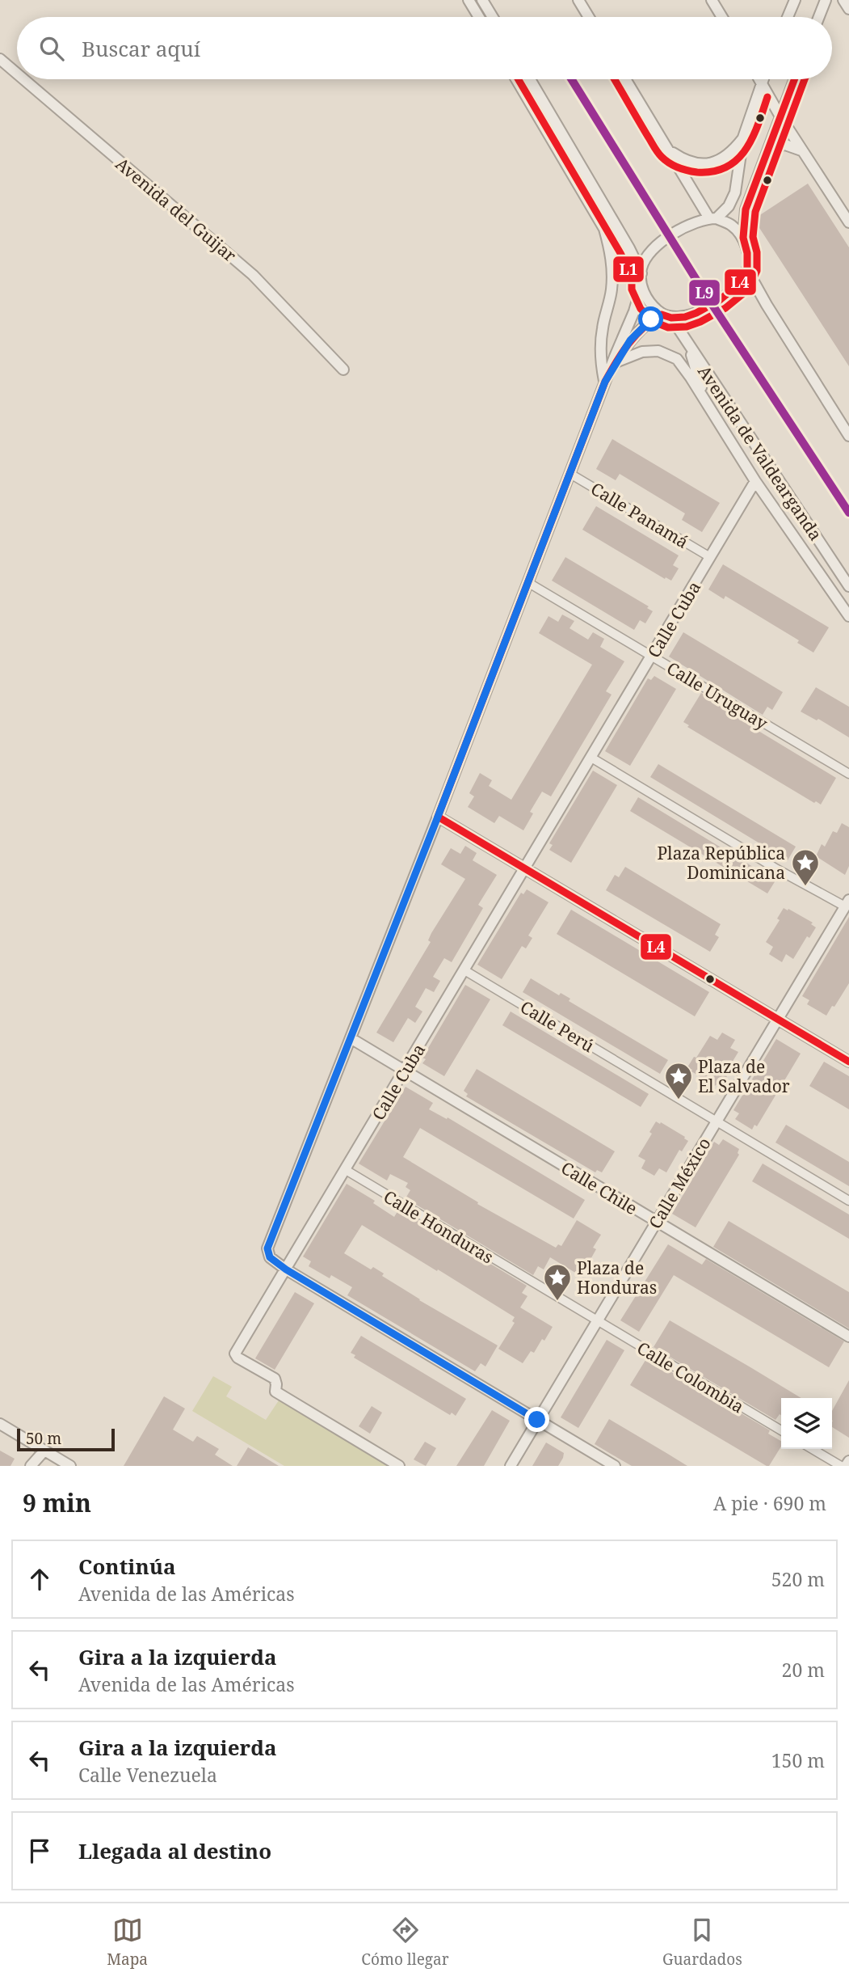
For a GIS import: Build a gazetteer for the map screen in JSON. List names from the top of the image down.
{
  "streets": {
    "street": [
      "Avenida del Guijar",
      "Avenida de Valdearganda",
      "Calle Panamá",
      "Calle Cuba",
      "Calle Uruguay",
      "Calle Perú",
      "Calle México",
      "Calle Chile",
      "Calle Honduras",
      "Calle Colombia"
    ]
  },
  "crossings": [
    ["Calle Panamá", "Calle Cuba"],
    ["Calle Cuba", "Calle Uruguay"],
    ["Calle Cuba", "Calle Perú"],
    ["Calle Cuba", "Calle Chile"],
    ["Calle Cuba", "Calle Honduras"],
    ["Calle Perú", "Calle México"],
    ["Calle México", "Calle Chile"],
    ["Calle México", "Calle Honduras"],
    ["Calle México", "Calle Colombia"],
    ["Calle Honduras", "Calle Colombia"]
  ],
  "places": {
    "place": ["Plaza República Dominicana", "Plaza de El Salvador", "Plaza de Honduras"]
  },
  "lines": ["transit line L9", "transit line L4", "transit line L1"],
  "scale_bar": "50 m",
  "page": {
    "search": "Buscar aquí",
    "scale": "50 m",
    "heading": ["9 min", "A pie · 690 m"],
    "list": [
      ["Continúa", "Avenida de las Américas", "520 m"],
      ["Gira a la izquierda", "Avenida de las Américas", "20 m"],
      ["Gira a la izquierda", "Calle Venezuela", "150 m"],
      "Llegada al destino"
    ],
    "nav": ["Mapa", "Cómo llegar", "Guardados"]
  }
}
